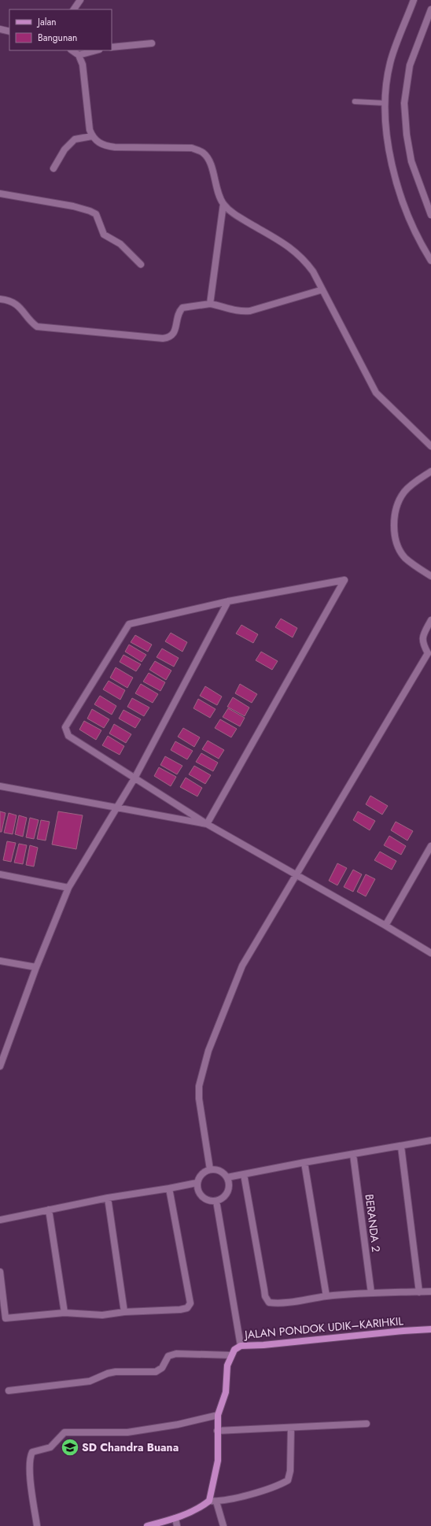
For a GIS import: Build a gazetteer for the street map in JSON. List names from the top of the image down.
{
  "streets": {
    "street": ["BERANDA 2", "JALAN PONDOK UDIK–KARIHKIL"]
  },
  "places": {
    "school or university": ["SD Chandra Buana"]
  },
  "legend": ["Jalan", "Bangunan"]
}
